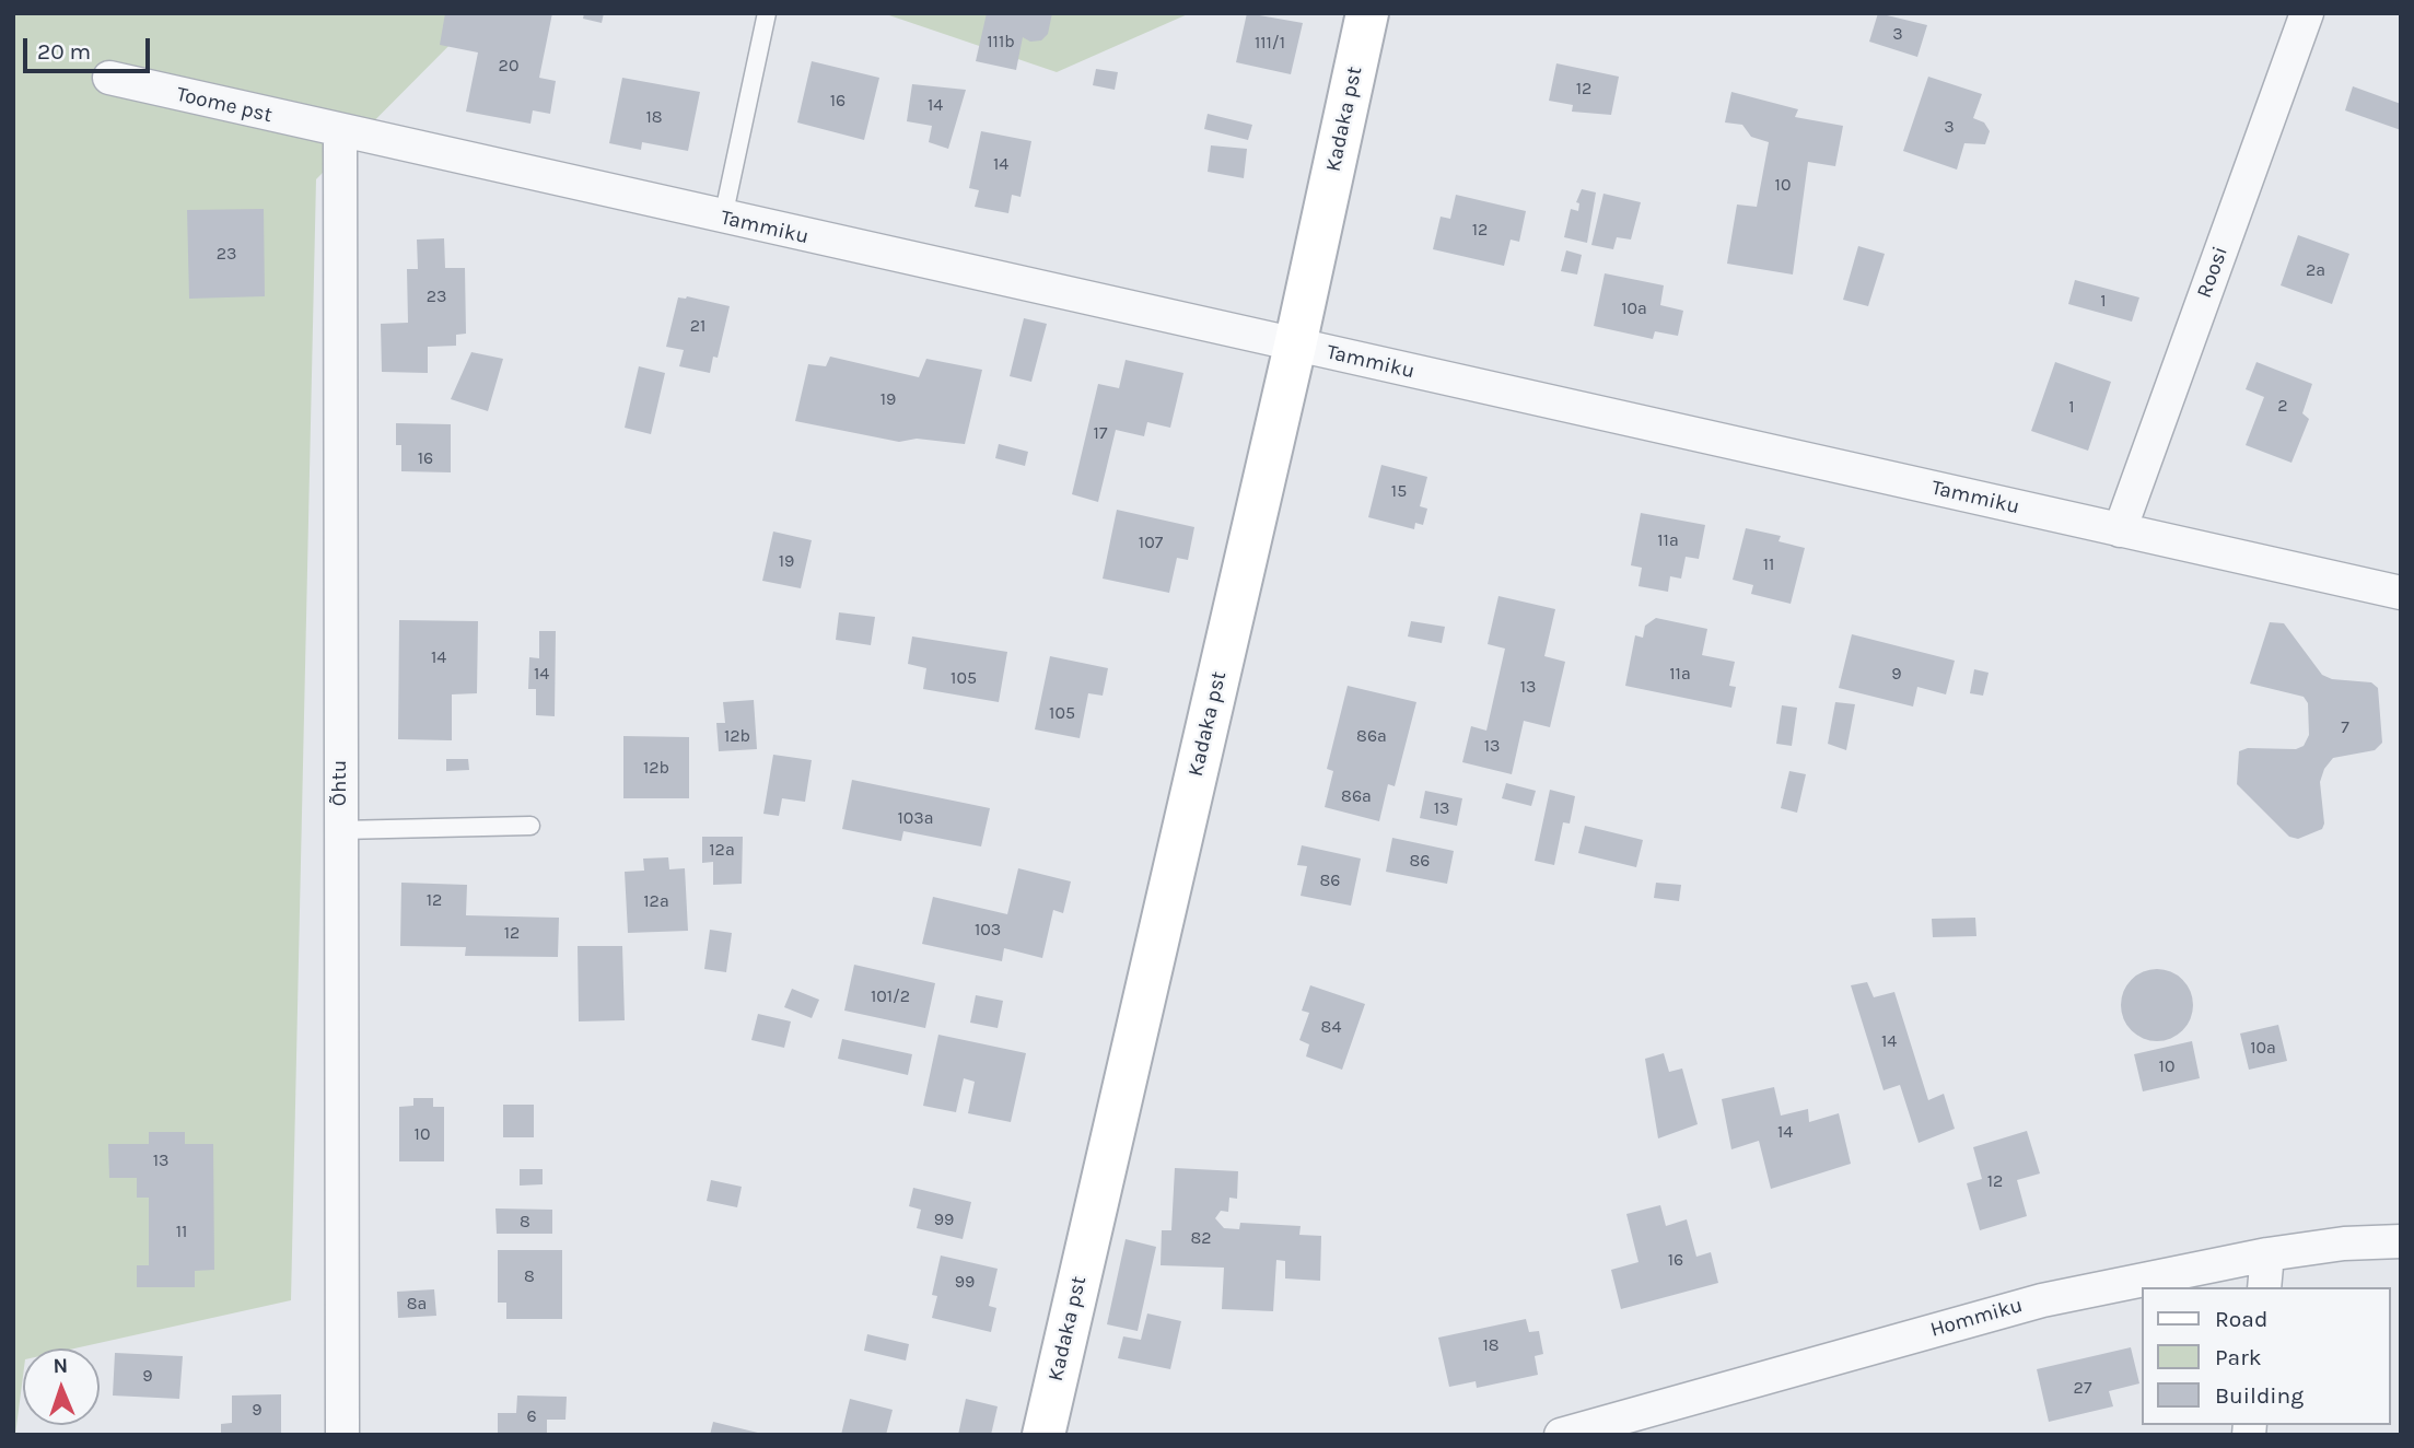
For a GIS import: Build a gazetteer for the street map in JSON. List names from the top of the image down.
{
  "streets": {
    "main road": ["Kadaka pst"],
    "street": [
      "Toome pst",
      "Tammiku",
      "Roosi",
      "Õhtu",
      "Hommiku"
    ]
  },
  "crossings": [
    ["Toome pst", "Tammiku"],
    ["Toome pst", "Õhtu"],
    ["Kadaka pst", "Tammiku"],
    ["Tammiku", "Roosi"],
    ["Tammiku", "Õhtu"]
  ],
  "house_numbers": [
    "3",
    "111b",
    "111/1",
    "20",
    "12",
    "16",
    "14",
    "18",
    "3",
    "14",
    "10",
    "12",
    "23",
    "2a",
    "23",
    "1",
    "10a",
    "21",
    "19",
    "2",
    "1",
    "17",
    "16",
    "15",
    "11a",
    "107",
    "19",
    "11",
    "14",
    "14",
    "11a",
    "9",
    "105",
    "13",
    "105",
    "7",
    "12b",
    "86a",
    "13",
    "12b",
    "86a",
    "13",
    "103a",
    "12a",
    "86",
    "86",
    "12",
    "12a",
    "103",
    "12",
    "101/2",
    "84",
    "14",
    "10a",
    "10",
    "14",
    "10",
    "13",
    "12",
    "99",
    "8",
    "11",
    "82",
    "16",
    "8",
    "99",
    "8a",
    "18",
    "9",
    "27",
    "9",
    "6"
  ],
  "legend": ["Road", "Park", "Building"],
  "scale_bar": "20 m",
  "north": "top"
}
